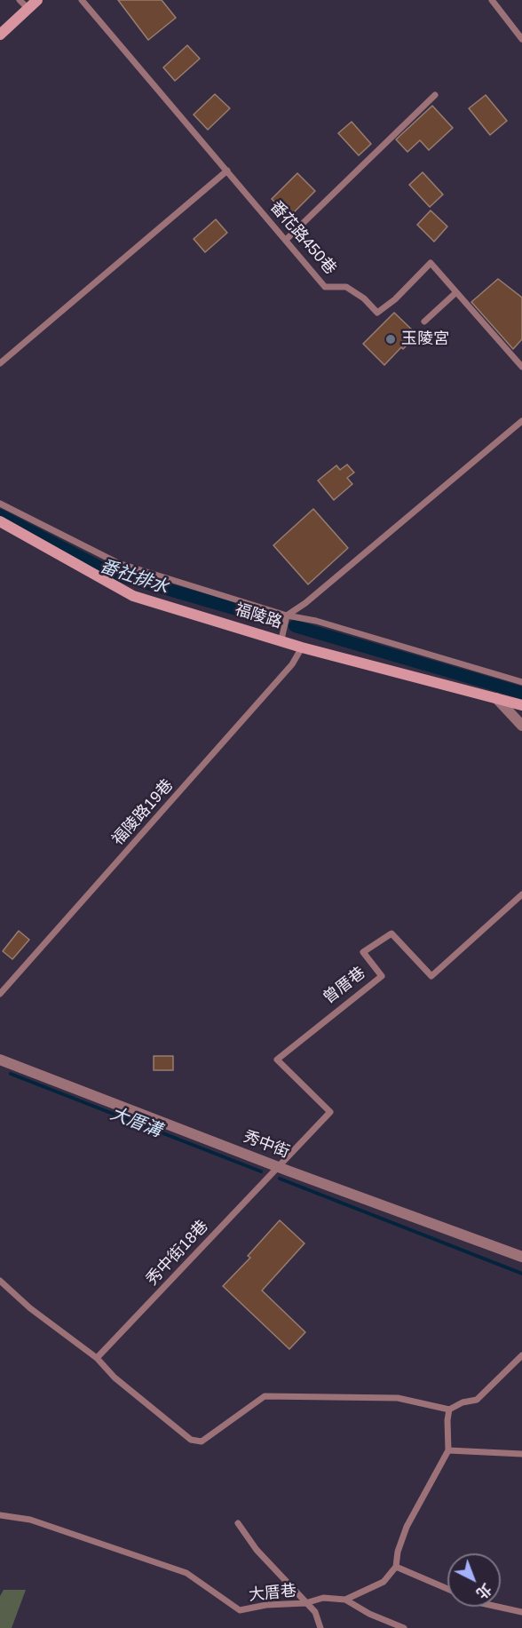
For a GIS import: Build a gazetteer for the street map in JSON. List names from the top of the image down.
{
  "streets": {
    "street": ["福陵路", "秀中街"],
    "lane": [
      "番花路450巷",
      "福陵路19巷",
      "曾厝巷",
      "秀中街18巷",
      "大厝巷"
    ]
  },
  "crossings": [
    ["福陵路", "福陵路19巷"],
    ["曾厝巷", "秀中街"],
    ["曾厝巷", "秀中街18巷"],
    ["秀中街", "秀中街18巷"]
  ],
  "water": ["番社排水", "大厝溝"],
  "places": ["玉陵宮"],
  "north": "bottom right"
}
